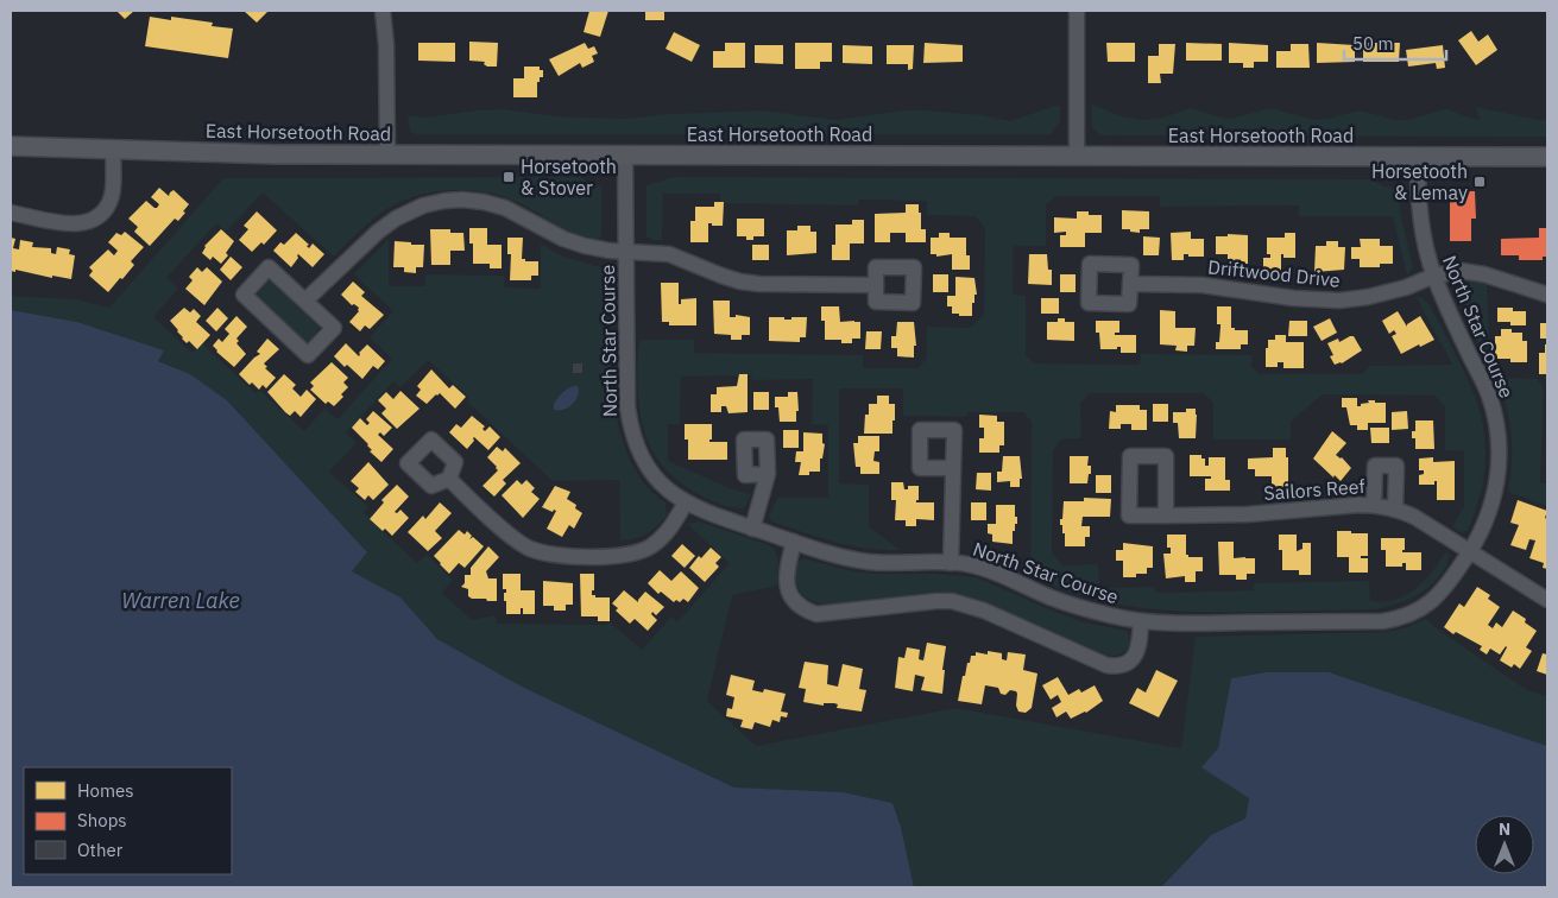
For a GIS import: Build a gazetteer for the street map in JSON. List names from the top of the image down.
{
  "streets": {
    "main road": ["East Horsetooth Road"],
    "street": ["Driftwood Drive", "North Star Course", "Sailors Reef"]
  },
  "crossings": [
    ["East Horsetooth Road", "North Star Course"],
    ["Driftwood Drive", "North Star Course"],
    ["North Star Course", "Sailors Reef"]
  ],
  "water": ["Warren Lake"],
  "places": {
    "transit": ["Horsetooth & Stover", "Horsetooth & Lemay"]
  },
  "legend": ["Homes", "Shops", "Other"],
  "scale_bar": "50 m",
  "north": "top"
}
